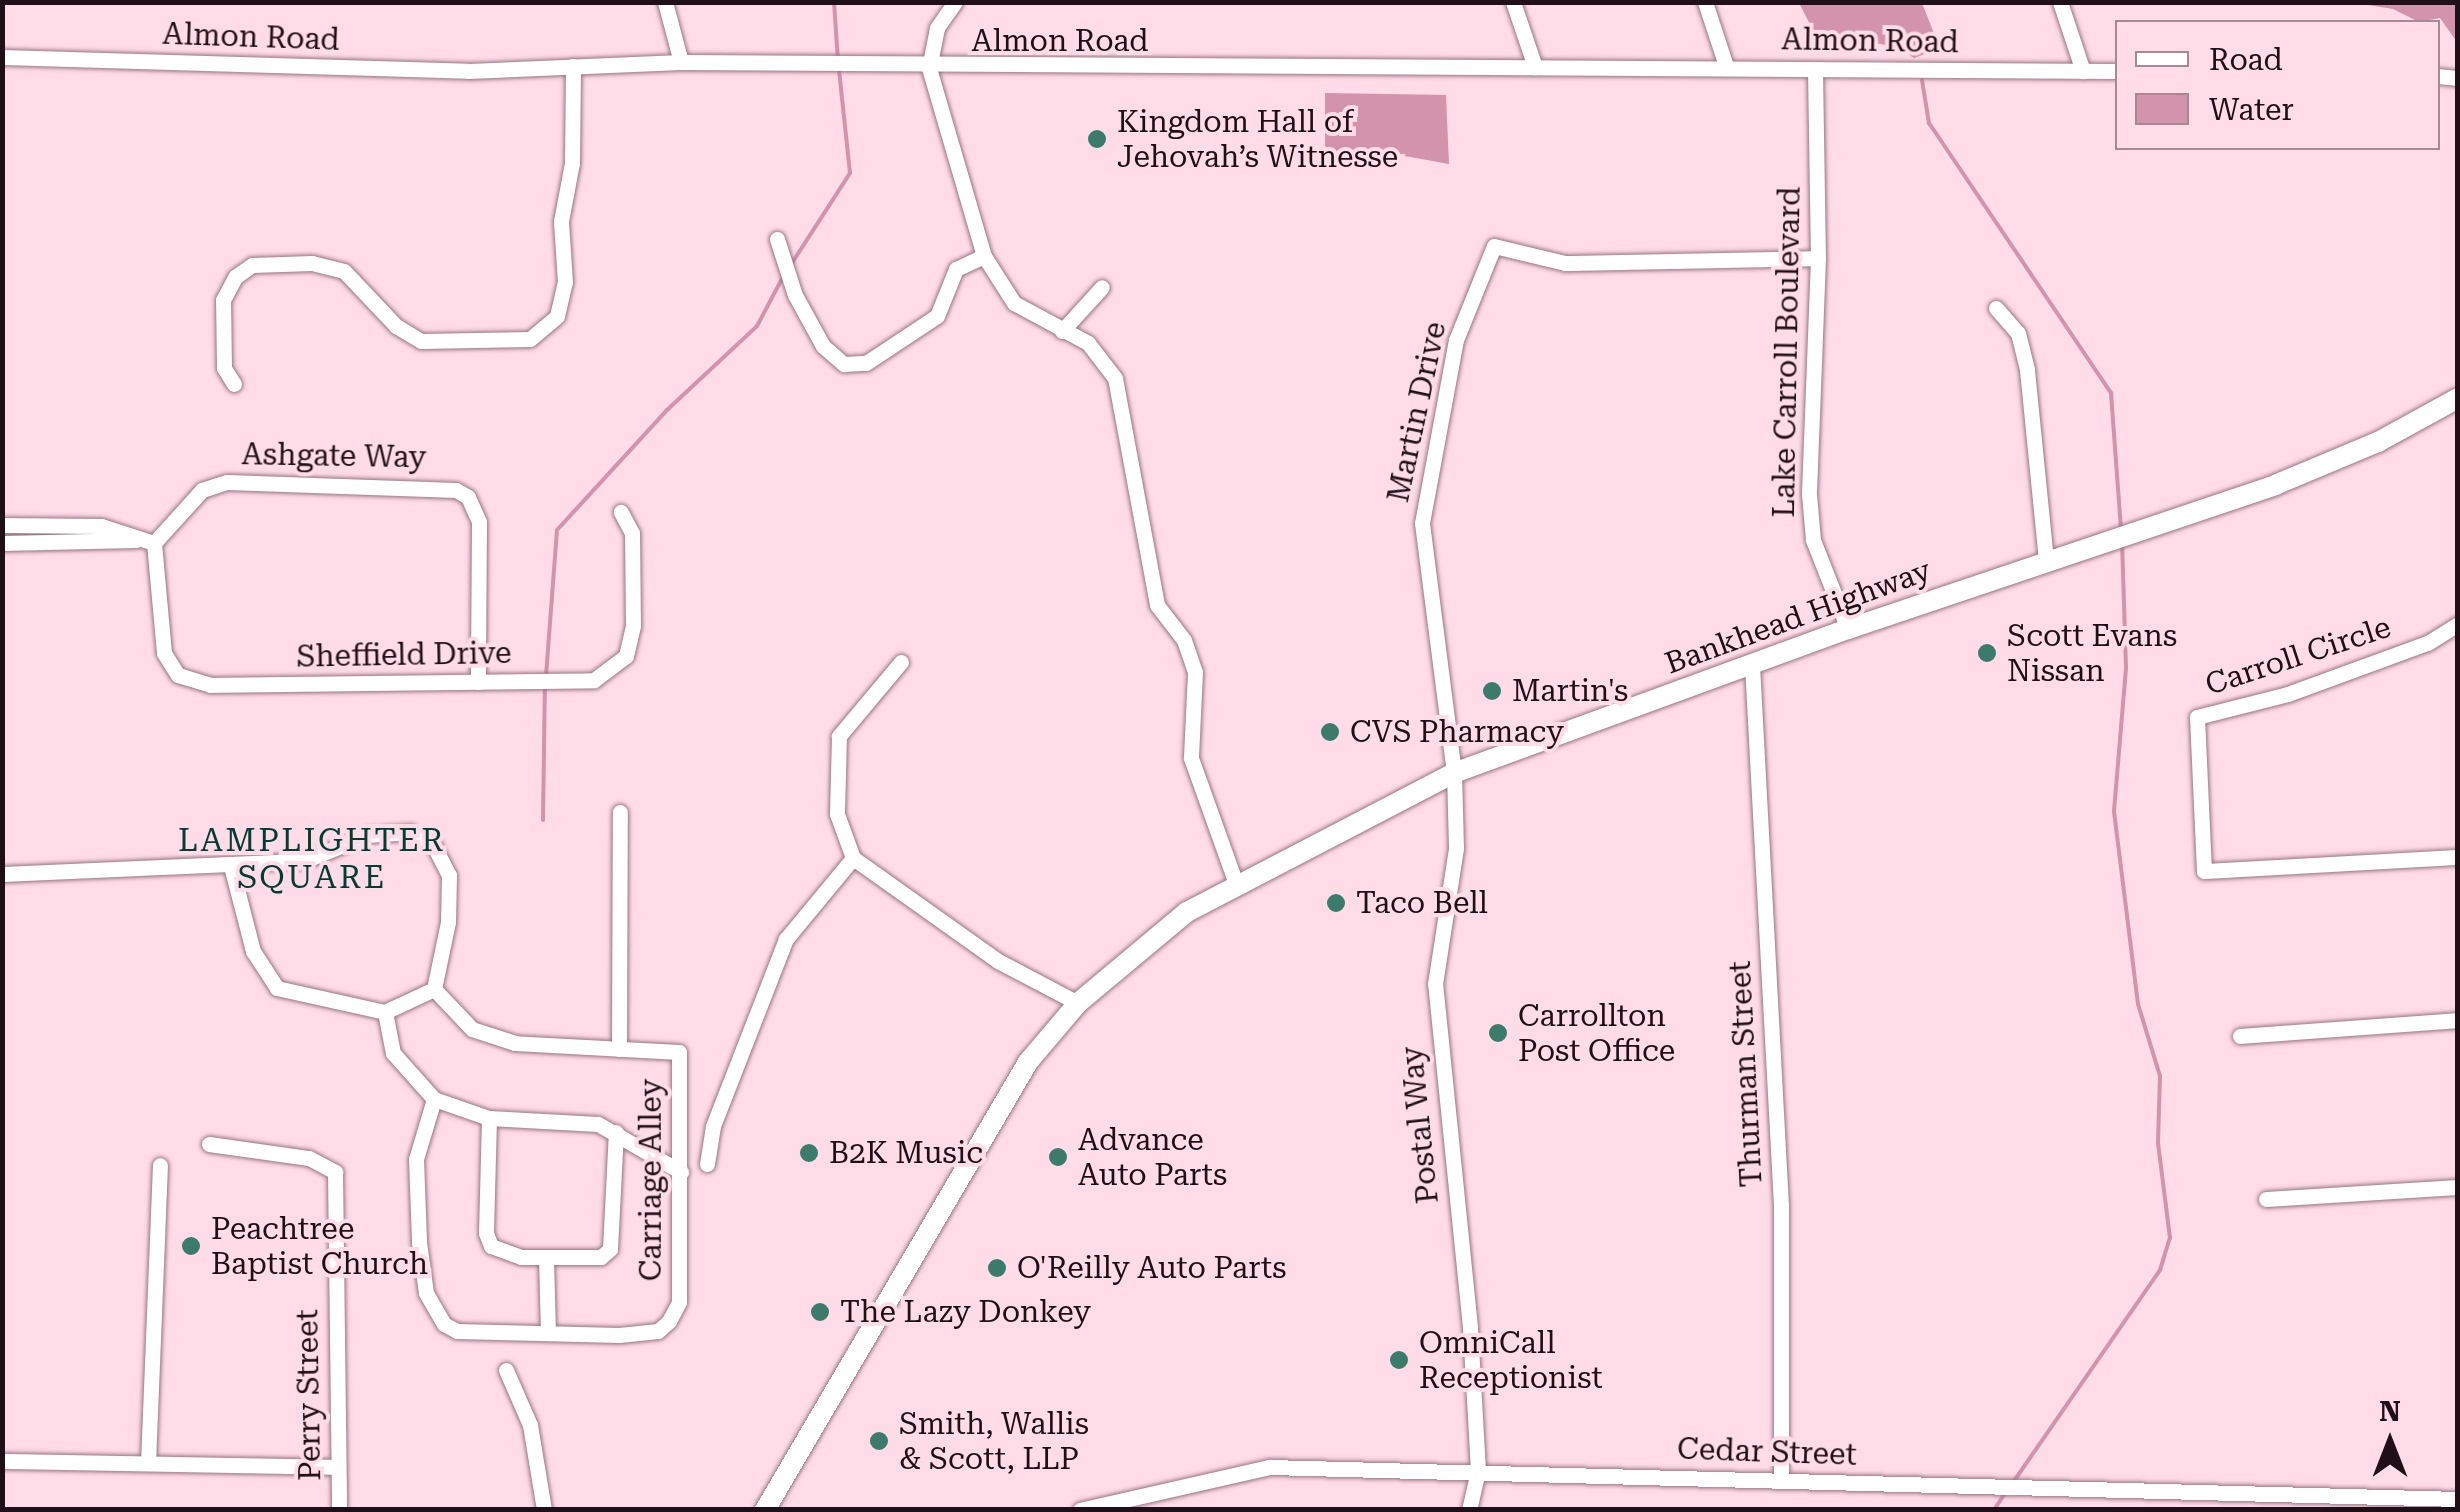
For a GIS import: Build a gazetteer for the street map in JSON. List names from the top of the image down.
{
  "streets": {
    "main road": ["Bankhead Highway"],
    "street": [
      "Almon Road",
      "Lake Carroll Boulevard",
      "Martin Drive",
      "Ashgate Way",
      "Sheffield Drive",
      "Carroll Circle",
      "Thurman Street",
      "Postal Way",
      "Carriage Alley",
      "Perry Street",
      "Cedar Street"
    ]
  },
  "crossings": [
    ["Almon Road", "Lake Carroll Boulevard"],
    ["Lake Carroll Boulevard", "Martin Drive"],
    ["Lake Carroll Boulevard", "Bankhead Highway"],
    ["Martin Drive", "Bankhead Highway"],
    ["Martin Drive", "Postal Way"],
    ["Ashgate Way", "Sheffield Drive"],
    ["Bankhead Highway", "Thurman Street"],
    ["Bankhead Highway", "Postal Way"],
    ["Thurman Street", "Cedar Street"],
    ["Postal Way", "Cedar Street"]
  ],
  "districts": ["LAMPLIGHTER SQUARE"],
  "places": [
    "Kingdom Hall of Jehovah’s Witnesse",
    "Scott Evans Nissan",
    "Martin's",
    "CVS Pharmacy",
    "Taco Bell",
    "Carrollton Post Office",
    "B2K Music",
    "Advance Auto Parts",
    "Peachtree Baptist Church",
    "O'Reilly Auto Parts",
    "The Lazy Donkey",
    "OmniCall Receptionist",
    "Smith, Wallis & Scott, LLP"
  ],
  "legend": ["Road", "Water"],
  "north": "top"
}
